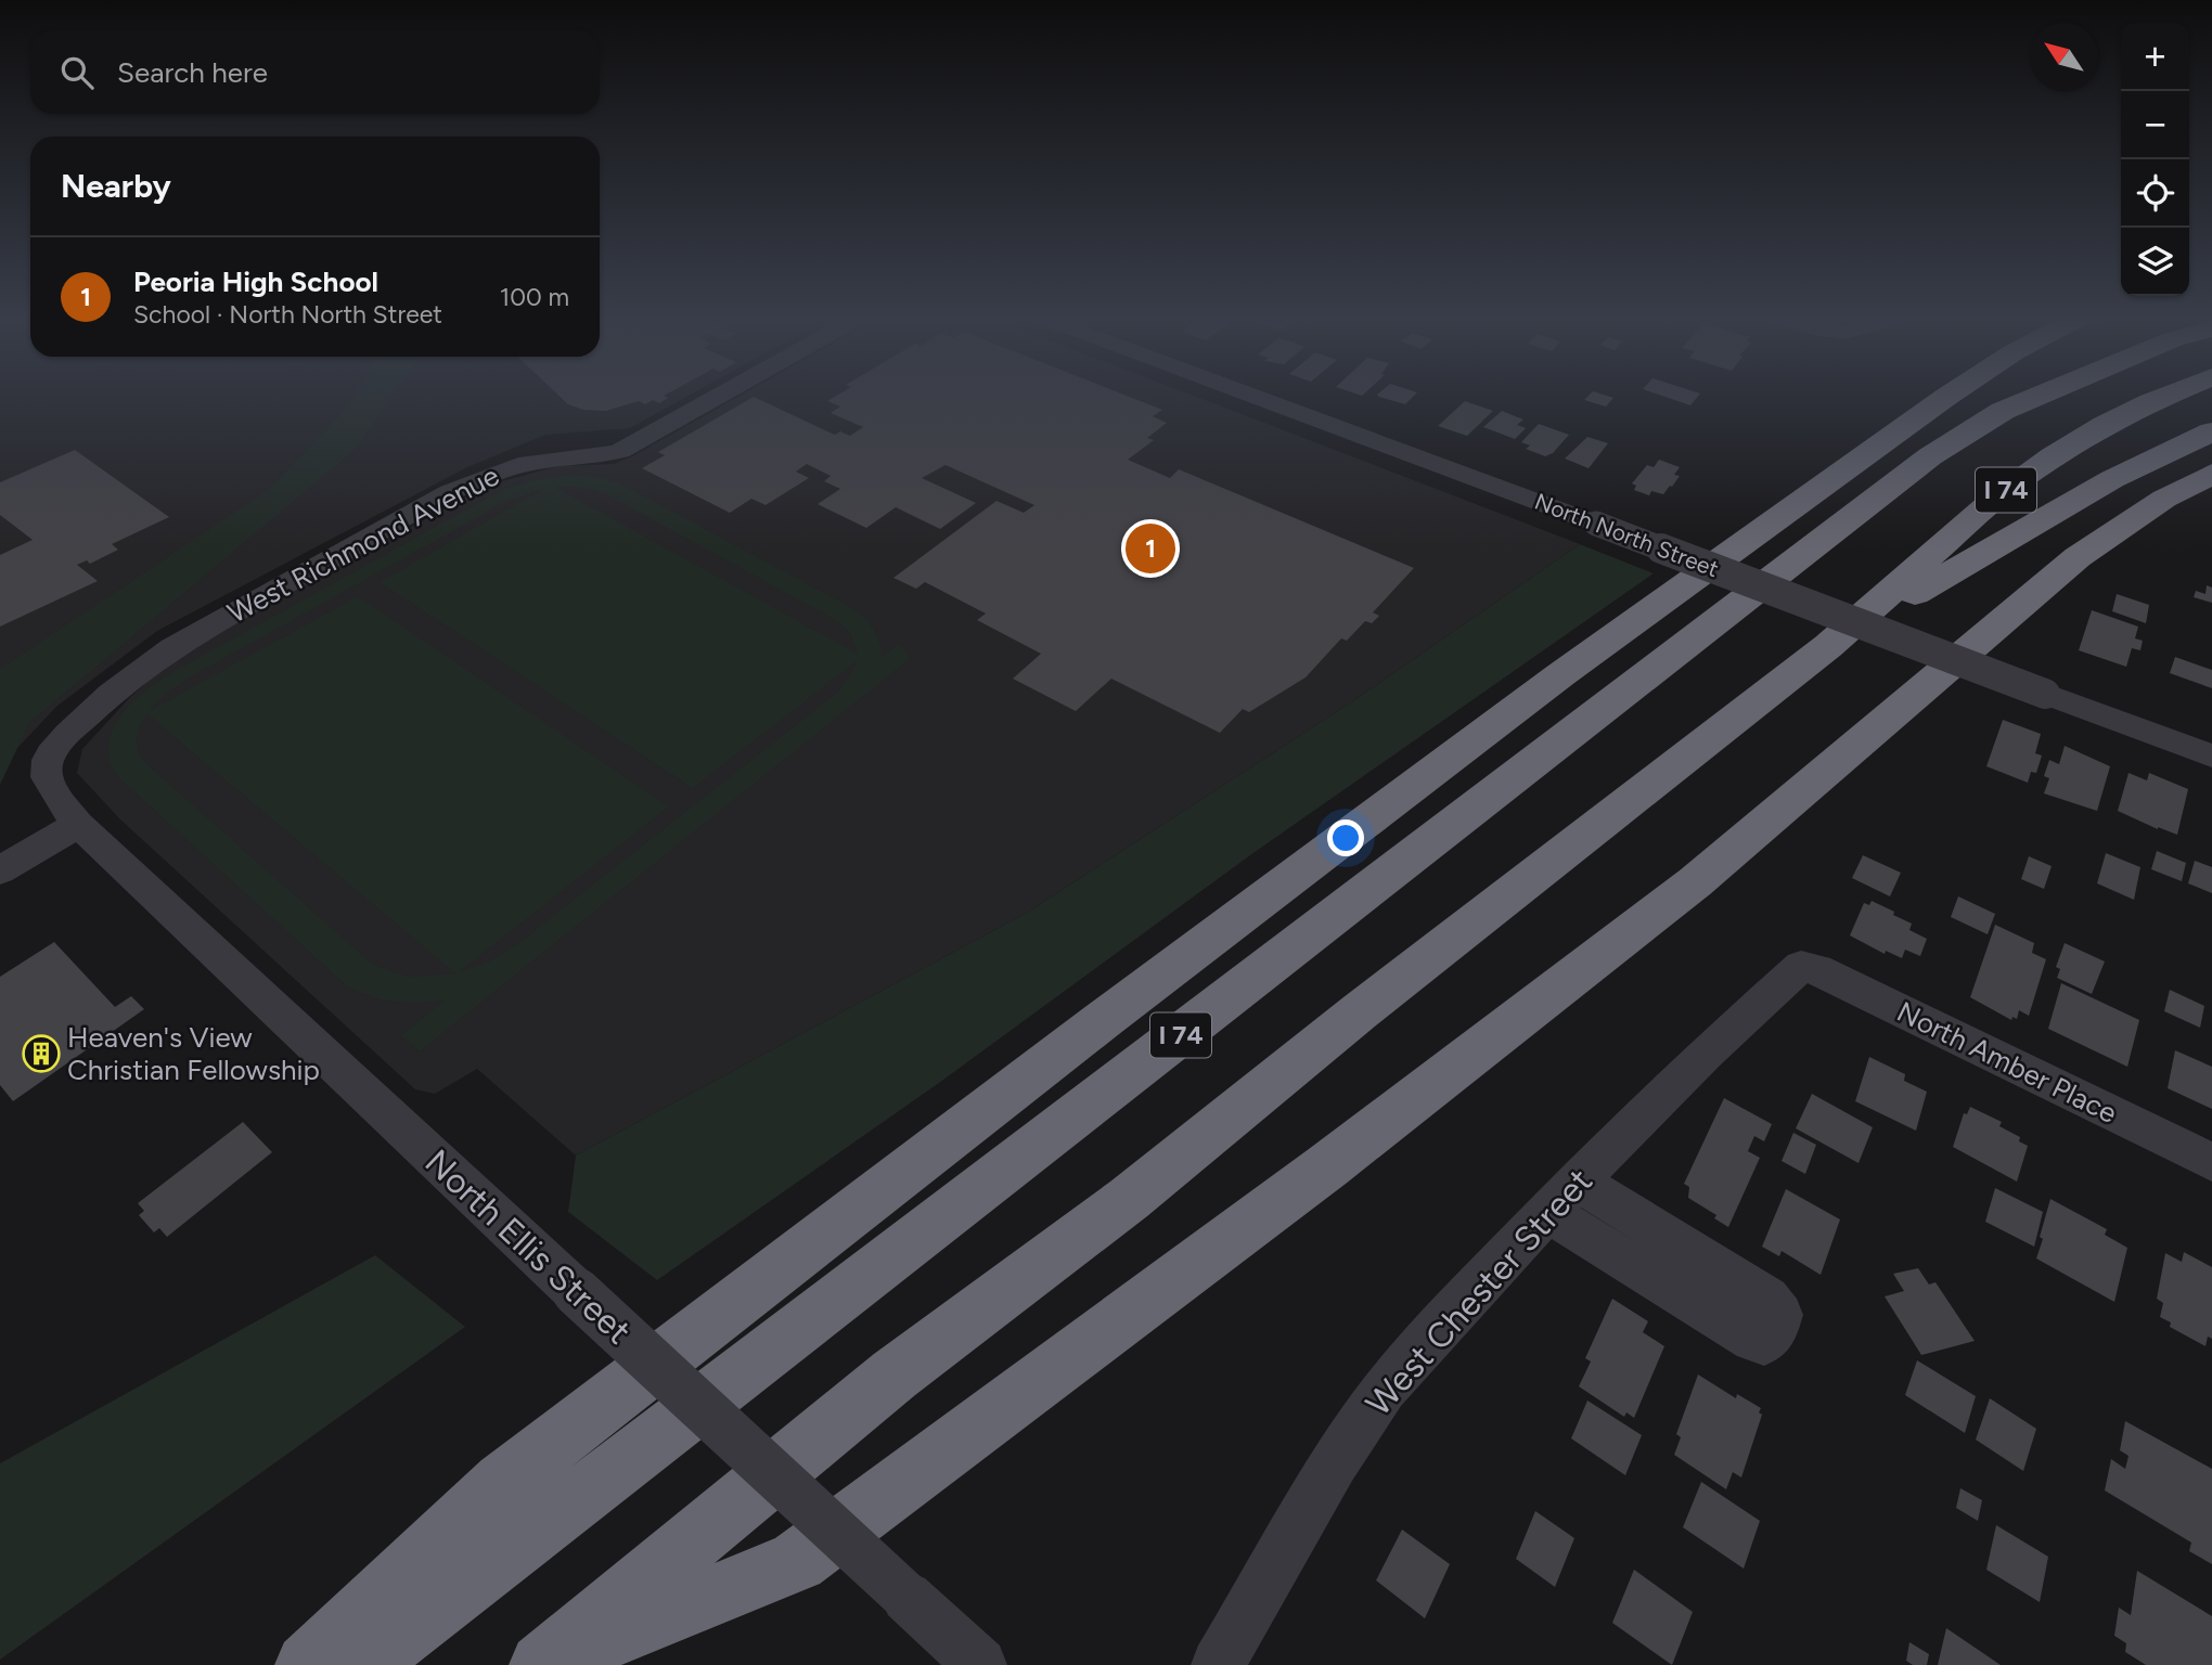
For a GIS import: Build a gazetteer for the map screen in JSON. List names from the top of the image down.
{
  "streets": {
    "highway": ["I 74"],
    "street": [
      "North North Street",
      "West Richmond Avenue",
      "North Amber Place",
      "North Ellis Street",
      "West Chester Street"
    ]
  },
  "crossings": [
    ["West Richmond Avenue", "North Ellis Street"],
    ["North Amber Place", "West Chester Street"]
  ],
  "places": {
    "building": ["Heaven's View Christian Fellowship"]
  },
  "north": "top left",
  "page": {
    "map_buttons": ["+", "−"],
    "search": "Search here",
    "heading": "Nearby",
    "list": [
      {
        "mark": "1",
        "name": "Peoria High School",
        "note": "School · North North Street",
        "value": "100 m"
      }
    ],
    "pins": "1"
  }
}
